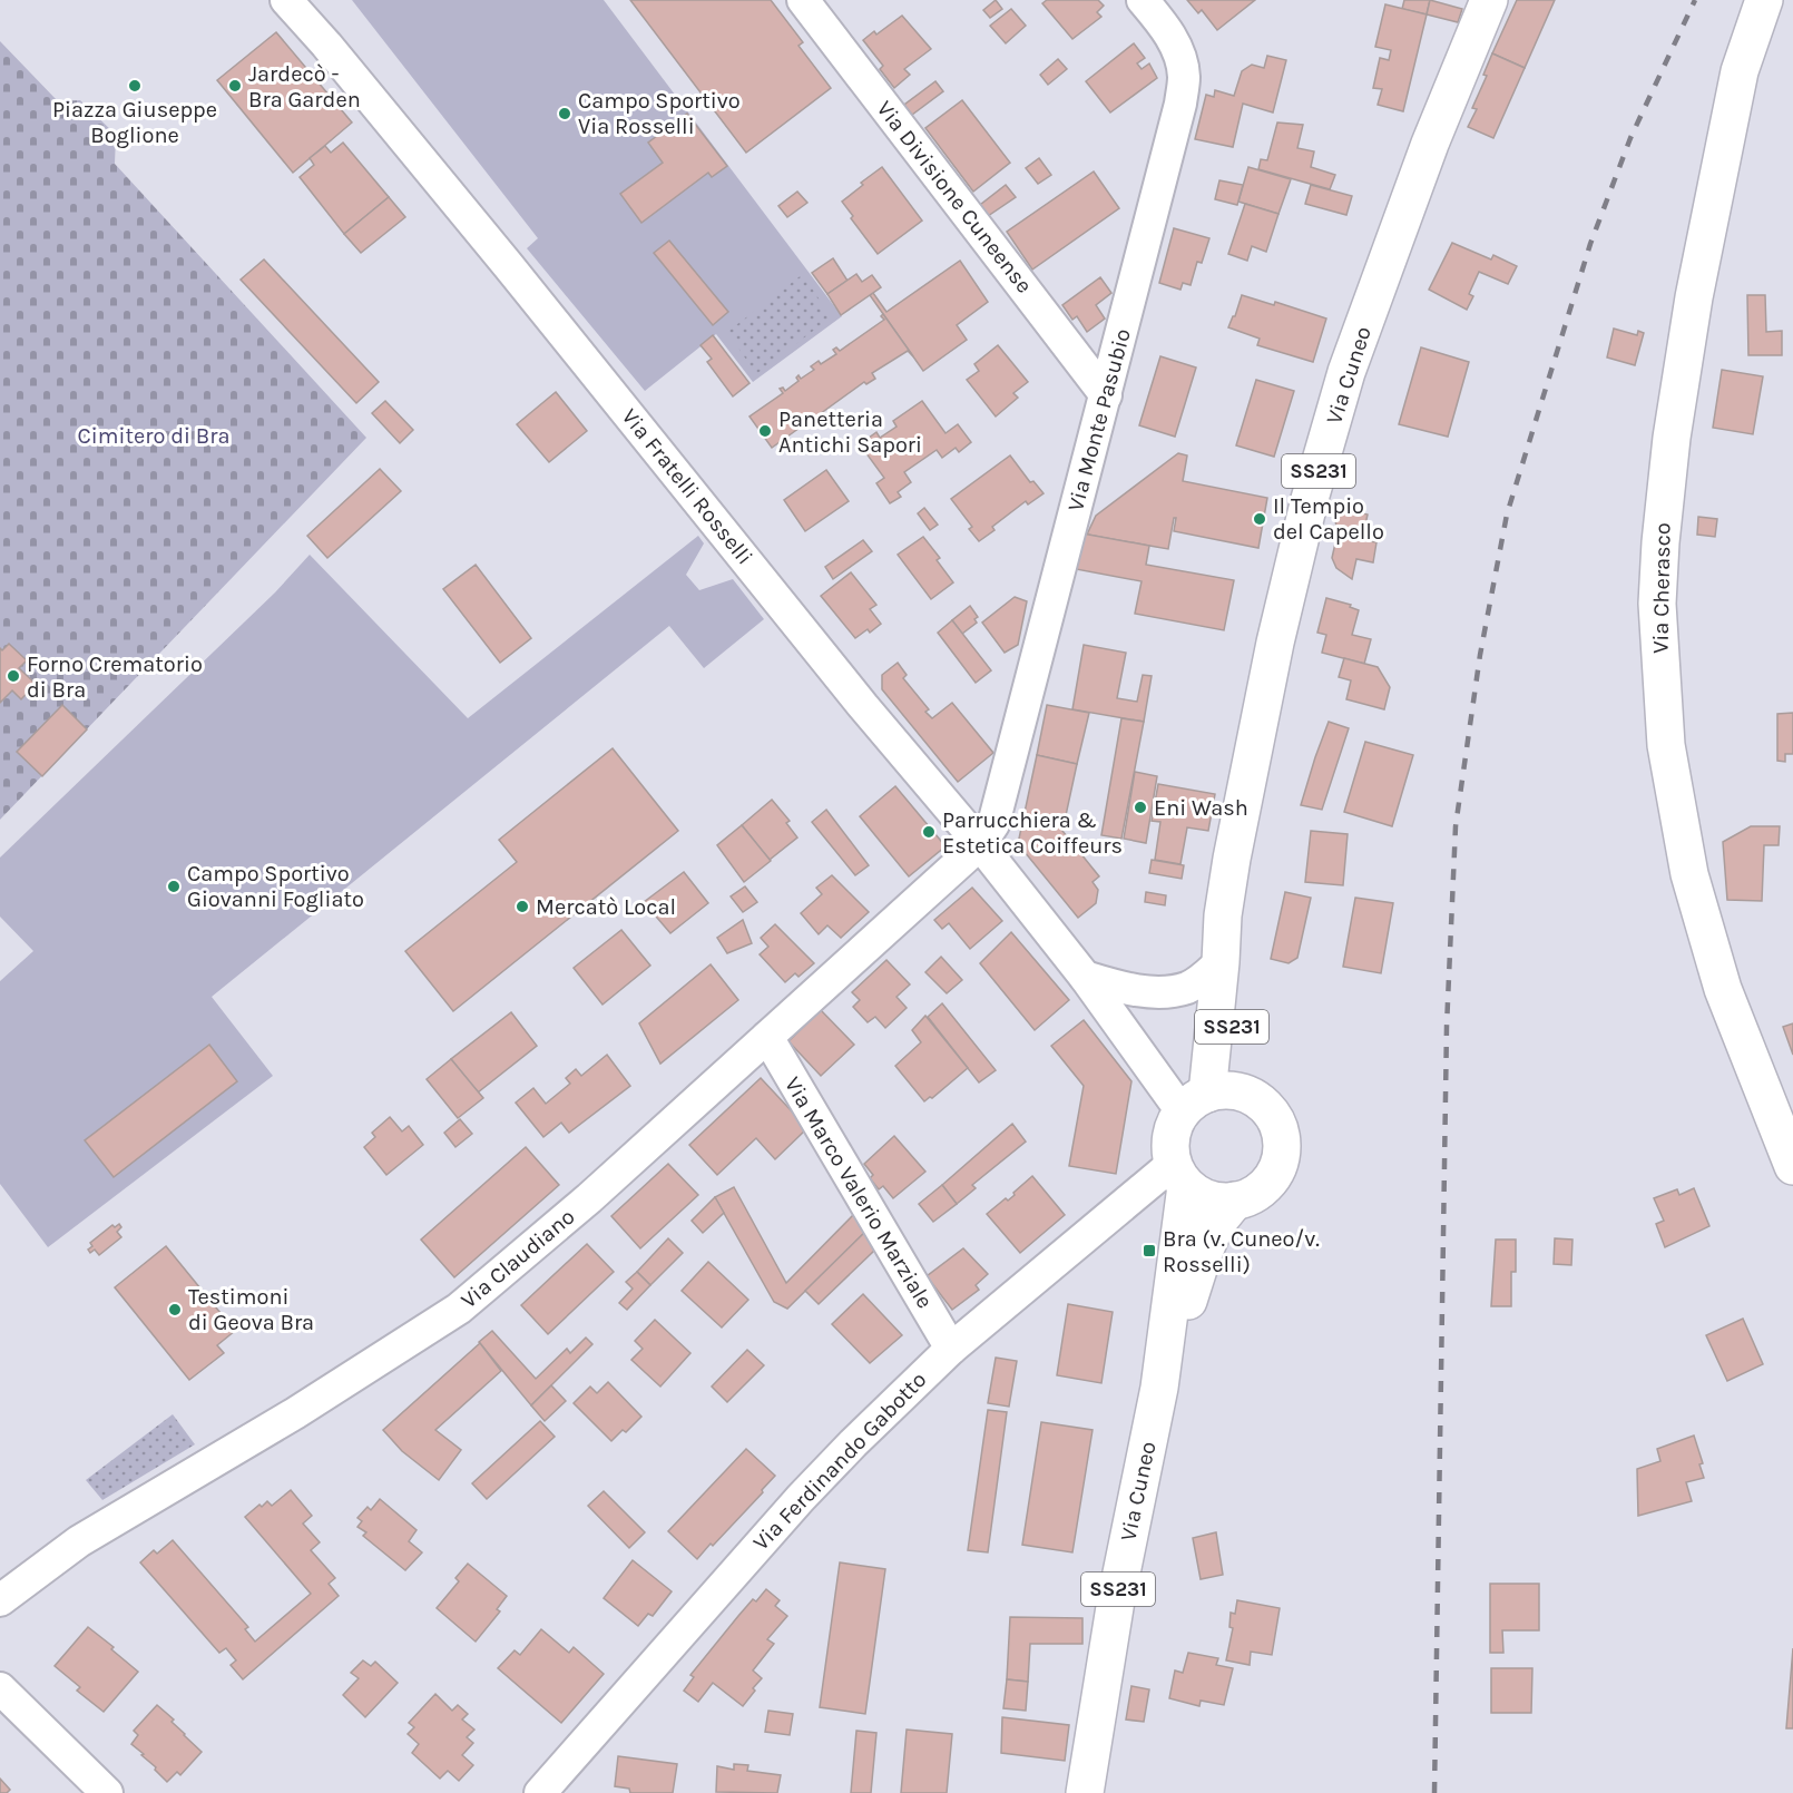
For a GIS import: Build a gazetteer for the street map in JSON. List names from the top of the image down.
{
  "streets": {
    "main road": ["Via Cuneo", "SS231", "Via Cherasco"],
    "street": [
      "Via Divisione Cuneense",
      "Via Monte Pasubio",
      "Via Fratelli Rosselli",
      "Via Marco Valerio Marziale",
      "Via Claudiano",
      "Via Ferdinando Gabotto"
    ]
  },
  "crossings": [
    ["Via Divisione Cuneense", "Via Monte Pasubio"],
    ["Via Cuneo", "Via Fratelli Rosselli"],
    ["Via Cuneo", "Via Ferdinando Gabotto"],
    ["Via Monte Pasubio", "Via Fratelli Rosselli"],
    ["Via Monte Pasubio", "Via Claudiano"],
    ["Via Fratelli Rosselli", "Via Claudiano"],
    ["Via Fratelli Rosselli", "Via Ferdinando Gabotto"],
    ["Via Marco Valerio Marziale", "Via Claudiano"],
    ["Via Marco Valerio Marziale", "Via Ferdinando Gabotto"]
  ],
  "parks": ["Cimitero di Bra"],
  "places": {
    "other": [
      "Piazza Giuseppe Boglione",
      "Jardecò - Bra Garden",
      "Campo Sportivo Via Rosselli",
      "Panetteria Antichi Sapori",
      "Il Tempio del Capello",
      "Forno Crematorio di Bra",
      "Eni Wash",
      "Parrucchiera & Estetica Coiffeurs",
      "Campo Sportivo Giovanni Fogliato",
      "Mercatò Local",
      "Testimoni di Geova Bra"
    ],
    "transit": ["Bra (v. Cuneo/v. Rosselli)"]
  }
}
